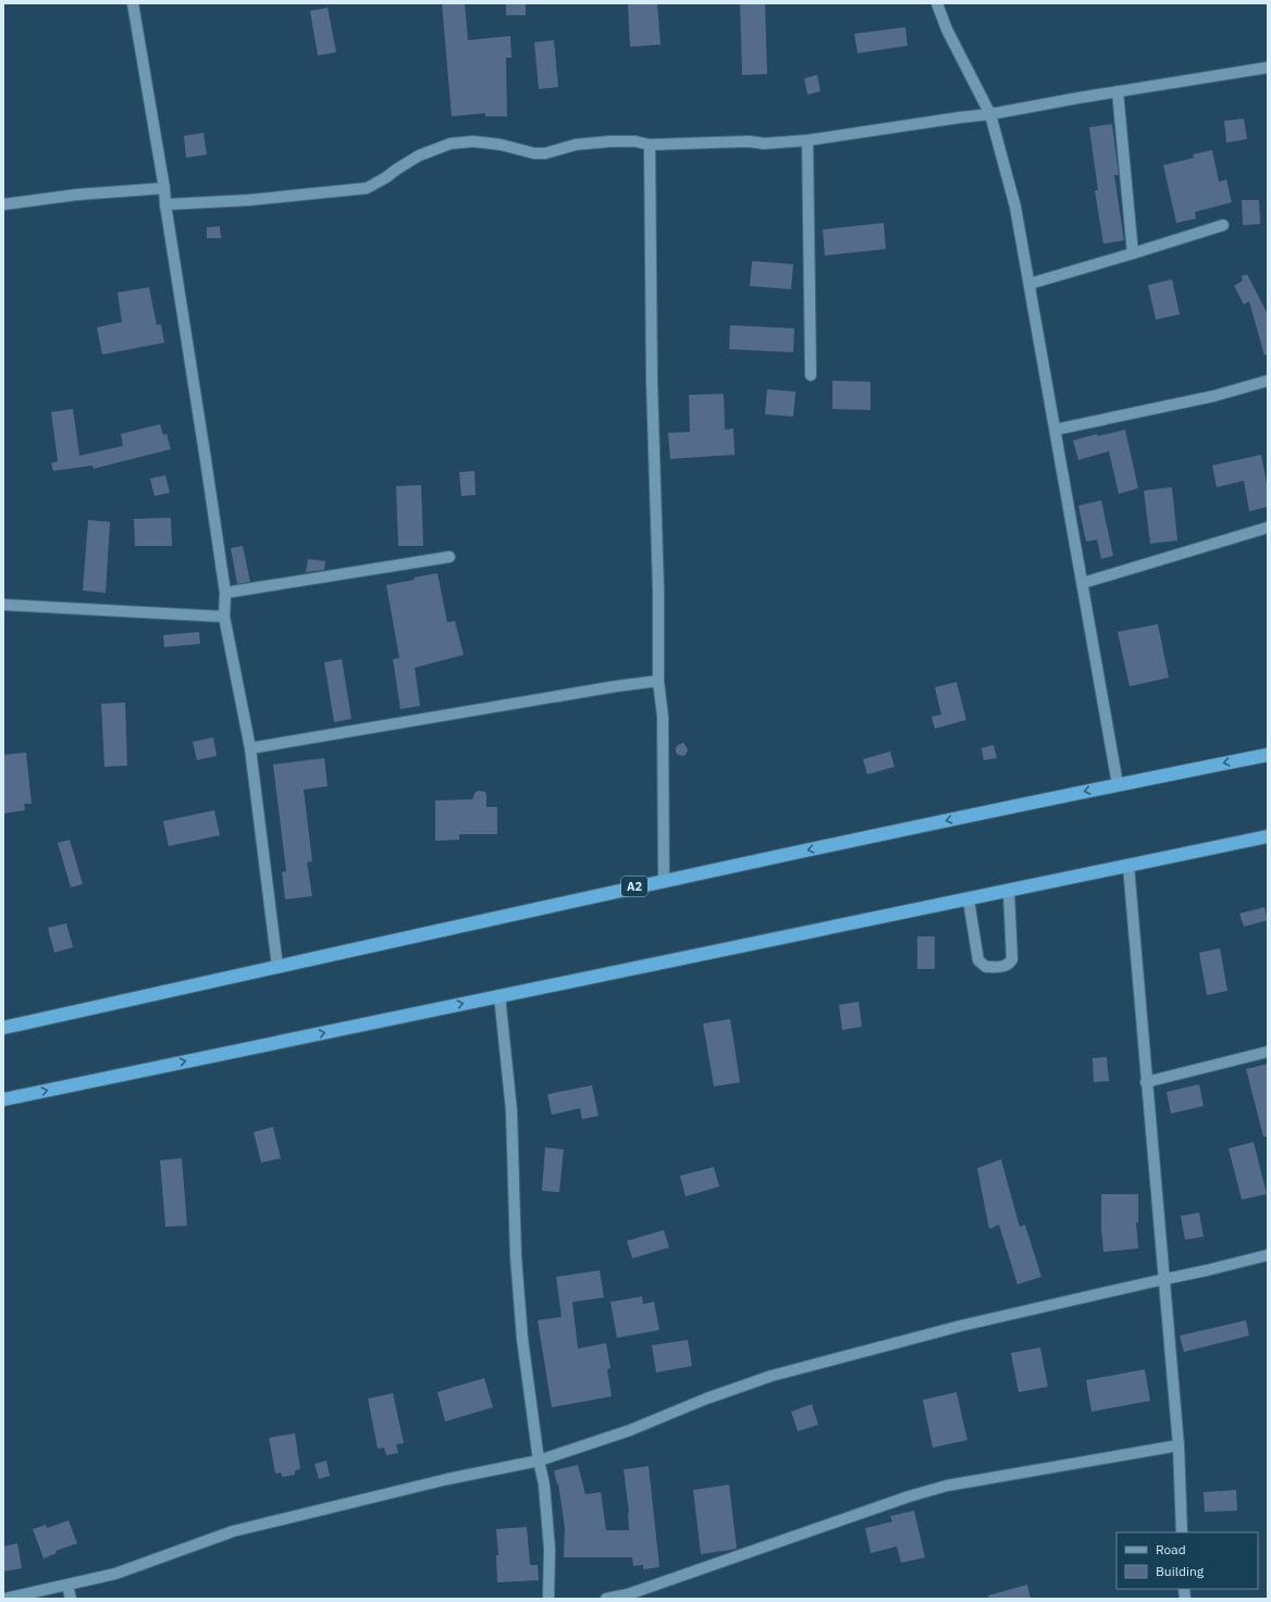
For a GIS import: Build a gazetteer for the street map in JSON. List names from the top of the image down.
{
  "streets": {
    "highway": ["A2"]
  },
  "legend": ["Road", "Building"]
}
